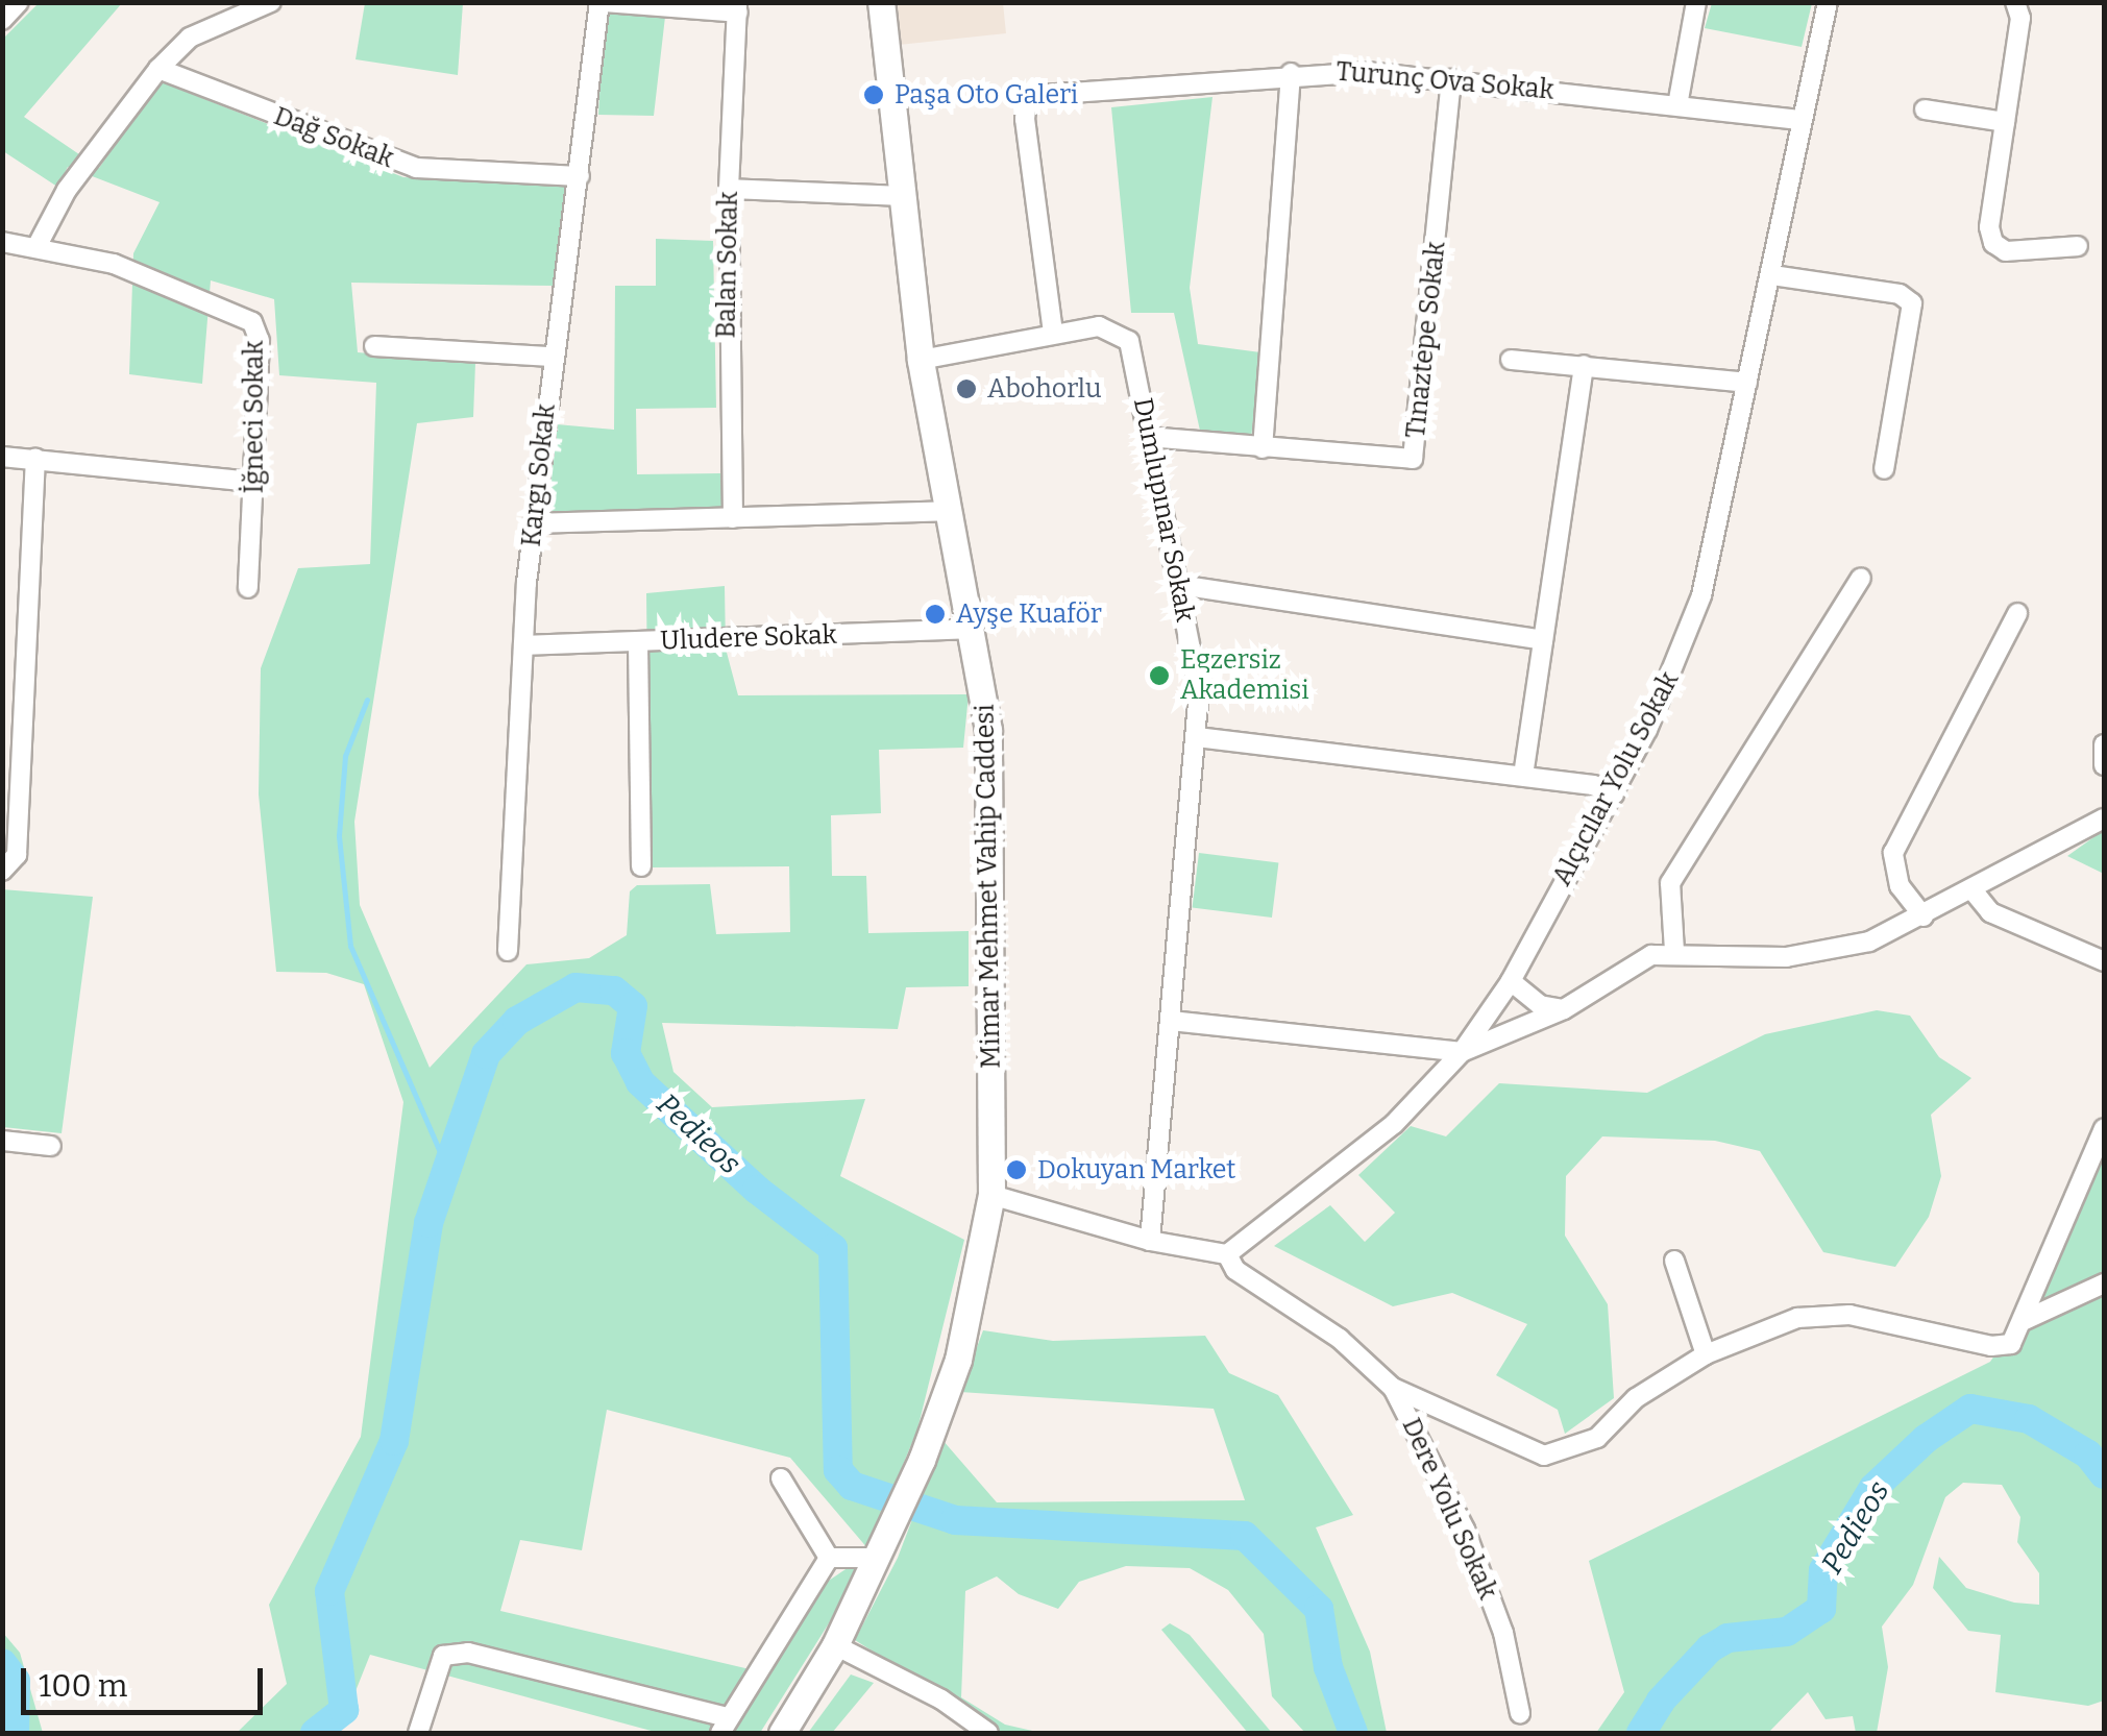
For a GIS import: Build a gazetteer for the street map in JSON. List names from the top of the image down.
{
  "streets": {
    "main road": ["Mimar Mehmet Vahip Caddesi"],
    "street": [
      "Turunç Ova Sokak",
      "Dağ Sokak",
      "Balan Sokak",
      "Tınaztepe Sokak",
      "İğneci Sokak",
      "Kargı Sokak",
      "Dumlupınar Sokak",
      "Uludere Sokak",
      "Alçıcılar Yolu Sokak",
      "Dere Yolu Sokak"
    ]
  },
  "crossings": [
    ["Turunç Ova Sokak", "Tınaztepe Sokak"],
    ["Turunç Ova Sokak", "Dumlupınar Sokak"],
    ["Turunç Ova Sokak", "Alçıcılar Yolu Sokak"],
    ["Dağ Sokak", "Kargı Sokak"],
    ["Tınaztepe Sokak", "Dumlupınar Sokak"],
    ["Kargı Sokak", "Uludere Sokak"],
    ["Uludere Sokak", "Mimar Mehmet Vahip Caddesi"],
    ["Alçıcılar Yolu Sokak", "Dere Yolu Sokak"]
  ],
  "water": ["Pedieos"],
  "places": [
    "Paşa Oto Galeri",
    "Abohorlu",
    "Ayşe Kuaför",
    "Egzersiz Akademisi",
    "Dokuyan Market"
  ],
  "scale_bar": "100 m"
}
